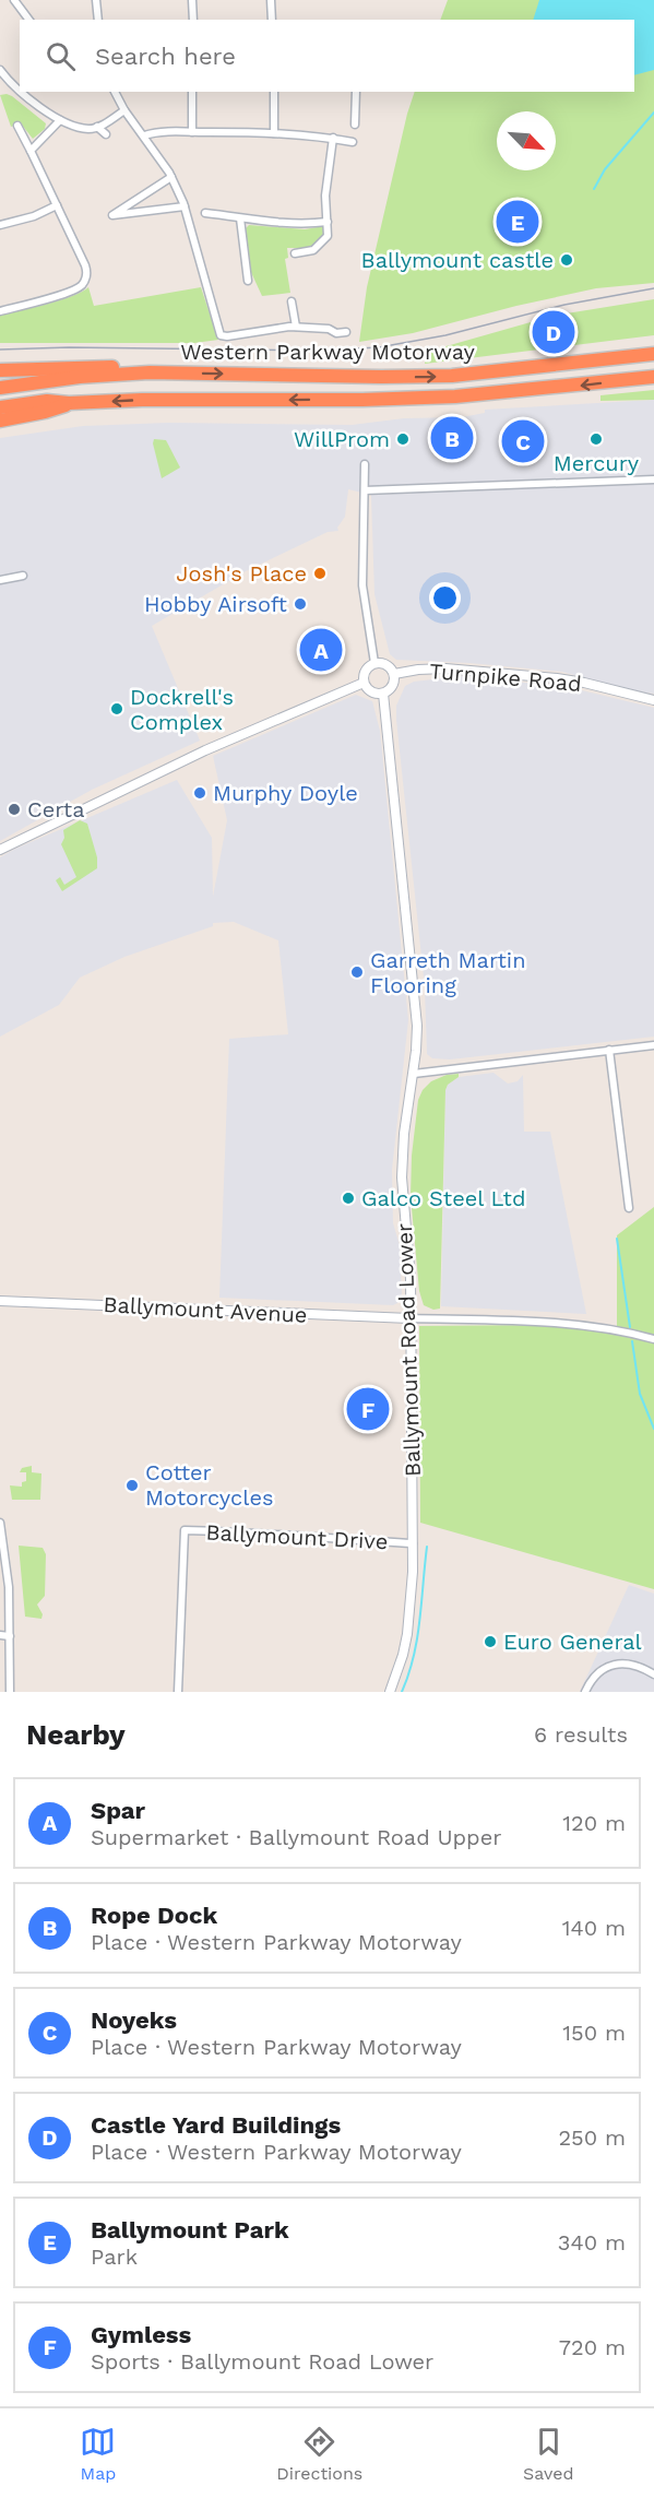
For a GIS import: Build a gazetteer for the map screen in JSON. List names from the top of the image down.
{
  "streets": {
    "highway": ["Western Parkway Motorway"],
    "street": [
      "Turnpike Road",
      "Ballymount Avenue",
      "Ballymount Road Lower",
      "Ballymount Drive"
    ]
  },
  "crossings": [
    ["Turnpike Road", "Ballymount Road Lower"],
    ["Ballymount Avenue", "Ballymount Road Lower"],
    ["Ballymount Road Lower", "Ballymount Drive"]
  ],
  "places": [
    "Ballymount castle",
    "WillProm",
    "Mercury",
    "Josh's Place",
    "Hobby Airsoft",
    "Dockrell's Complex",
    "Murphy Doyle",
    "Certa",
    "Garreth Martin Flooring",
    "Galco Steel Ltd",
    "Cotter Motorcycles",
    "Euro General"
  ],
  "north": "bottom right",
  "page": {
    "search": "Search here",
    "pins": [
      "E",
      "D",
      "B",
      "C",
      "A",
      "F"
    ],
    "heading": ["Nearby", "6 results"],
    "list": [
      {
        "mark": "A",
        "name": "Spar",
        "note": "Supermarket · Ballymount Road Upper",
        "value": "120 m"
      },
      {
        "mark": "B",
        "name": "Rope Dock",
        "note": "Place · Western Parkway Motorway",
        "value": "140 m"
      },
      {
        "mark": "C",
        "name": "Noyeks",
        "note": "Place · Western Parkway Motorway",
        "value": "150 m"
      },
      {
        "mark": "D",
        "name": "Castle Yard Buildings",
        "note": "Place · Western Parkway Motorway",
        "value": "250 m"
      },
      {
        "mark": "E",
        "name": "Ballymount Park",
        "note": "Park",
        "value": "340 m"
      },
      {
        "mark": "F",
        "name": "Gymless",
        "note": "Sports · Ballymount Road Lower",
        "value": "720 m"
      }
    ],
    "nav": ["Map", "Directions", "Saved"]
  }
}
